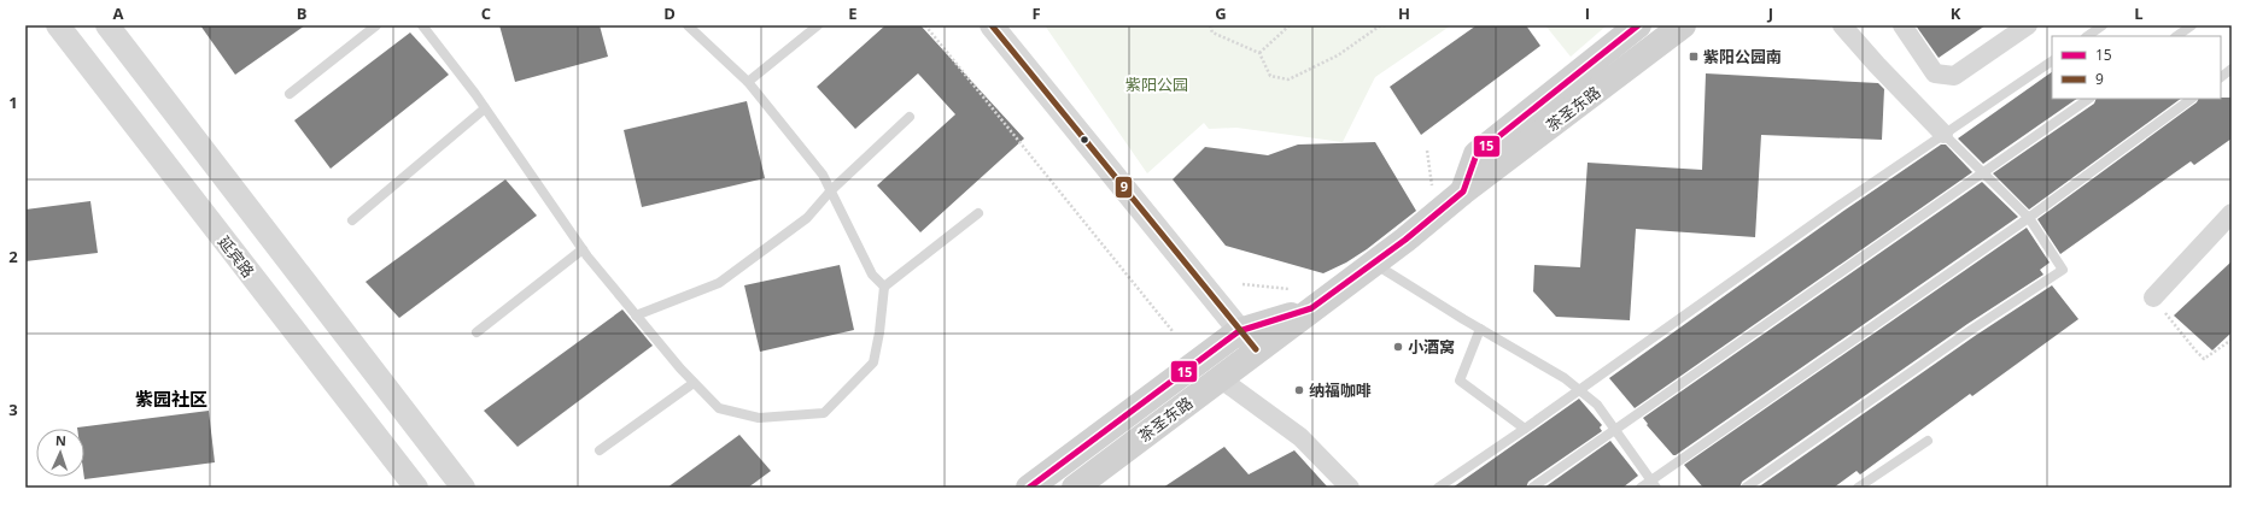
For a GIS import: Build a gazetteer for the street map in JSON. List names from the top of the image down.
{
  "streets": {
    "main road": ["茶圣东路"],
    "street": ["延宾路"]
  },
  "districts": ["紫园社区"],
  "parks": ["紫阳公园"],
  "places": {
    "transit": ["紫阳公园南"],
    "other": ["小酒窝", "纳福咖啡"]
  },
  "lines": ["transit line 15", "transit line 9"],
  "legend": ["15", "9"],
  "north": "top",
  "grid": {
    "columns": [
      "A",
      "B",
      "C",
      "D",
      "E",
      "F",
      "G",
      "H",
      "I",
      "J",
      "K",
      "L"
    ],
    "rows": ["1", "2", "3"]
  }
}
